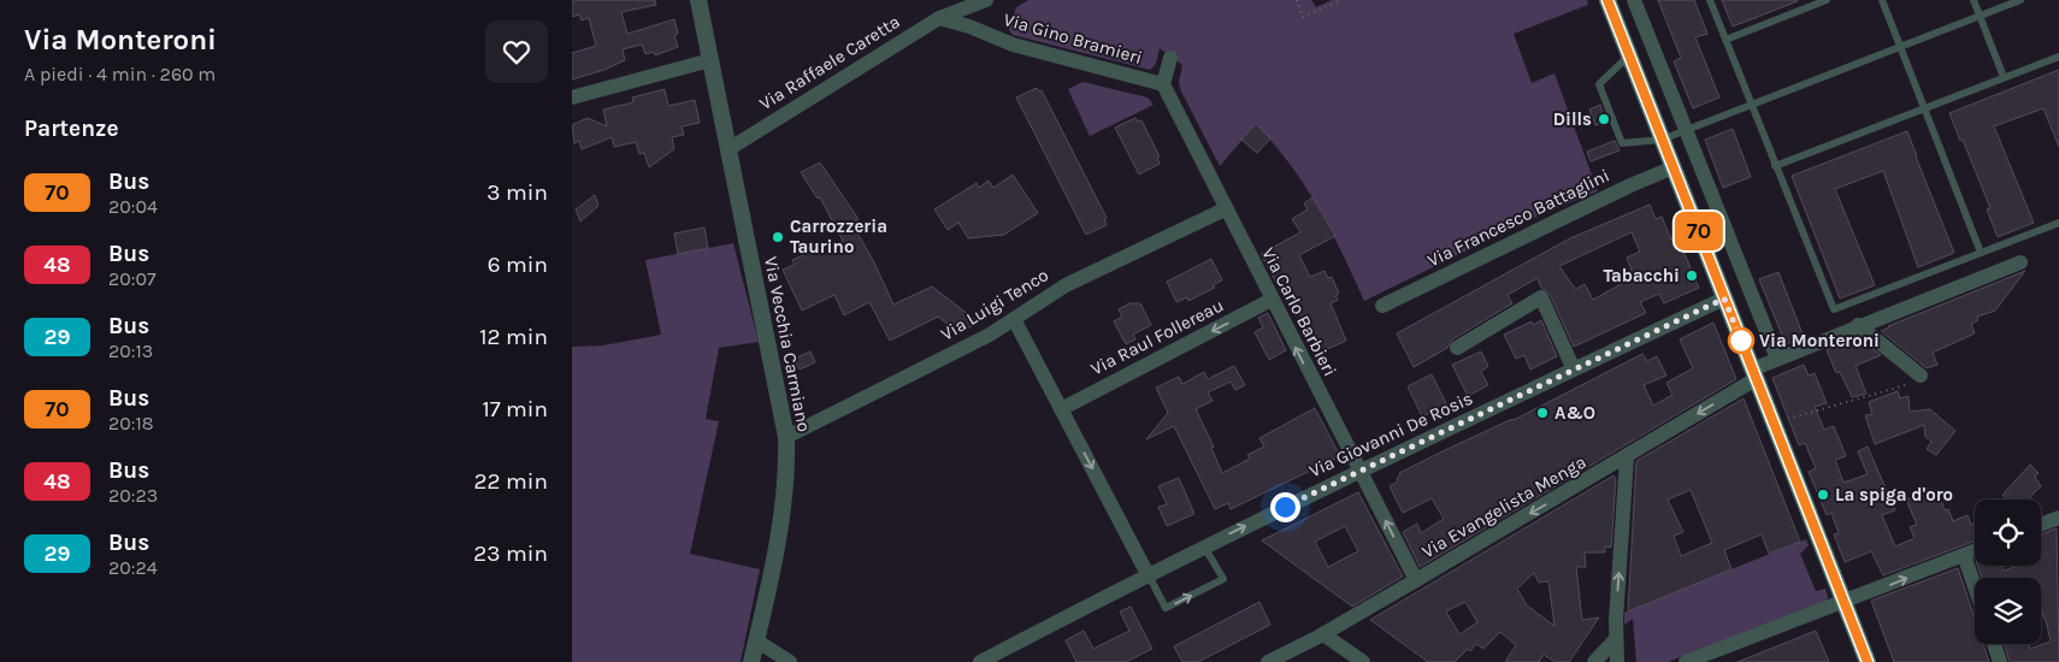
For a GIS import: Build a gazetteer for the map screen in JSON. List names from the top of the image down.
{
  "streets": {
    "street": [
      "Via Gino Bramieri",
      "Via Raffaele Caretta",
      "Via Francesco Battaglini",
      "Via Luigi Tenco",
      "Via Carlo Barbieri",
      "Via Raul Follereau",
      "Via Vecchia Carmiano",
      "Via Giovanni De Rosis",
      "Via Evangelista Menga"
    ]
  },
  "crossings": [
    ["Via Gino Bramieri", "Via Raffaele Caretta"],
    ["Via Gino Bramieri", "Via Carlo Barbieri"],
    ["Via Raffaele Caretta", "Via Vecchia Carmiano"],
    ["Via Luigi Tenco", "Via Carlo Barbieri"],
    ["Via Luigi Tenco", "Via Vecchia Carmiano"],
    ["Via Carlo Barbieri", "Via Raul Follereau"],
    ["Via Carlo Barbieri", "Via Giovanni De Rosis"],
    ["Via Carlo Barbieri", "Via Evangelista Menga"]
  ],
  "one_way": ["Via Carlo Barbieri", "Via Raul Follereau", "Via Evangelista Menga"],
  "places": [
    "Dills",
    "Carrozzeria Taurino",
    "Tabacchi",
    "Via Monteroni",
    "A&O",
    "La spiga d'oro"
  ],
  "lines": ["bus line 70"],
  "page": {
    "heading": [
      ["Via Monteroni", "A piedi · 4 min · 260 m"],
      "Partenze"
    ],
    "on_map": "70",
    "list": [
      {
        "mark": "70",
        "name": "Bus",
        "note": "20:04",
        "value": "3 min"
      },
      {
        "mark": "48",
        "name": "Bus",
        "note": "20:07",
        "value": "6 min"
      },
      {
        "mark": "29",
        "name": "Bus",
        "note": "20:13",
        "value": "12 min"
      },
      {
        "mark": "70",
        "name": "Bus",
        "note": "20:18",
        "value": "17 min"
      },
      {
        "mark": "48",
        "name": "Bus",
        "note": "20:23",
        "value": "22 min"
      },
      {
        "mark": "29",
        "name": "Bus",
        "note": "20:24",
        "value": "23 min"
      }
    ]
  }
}
